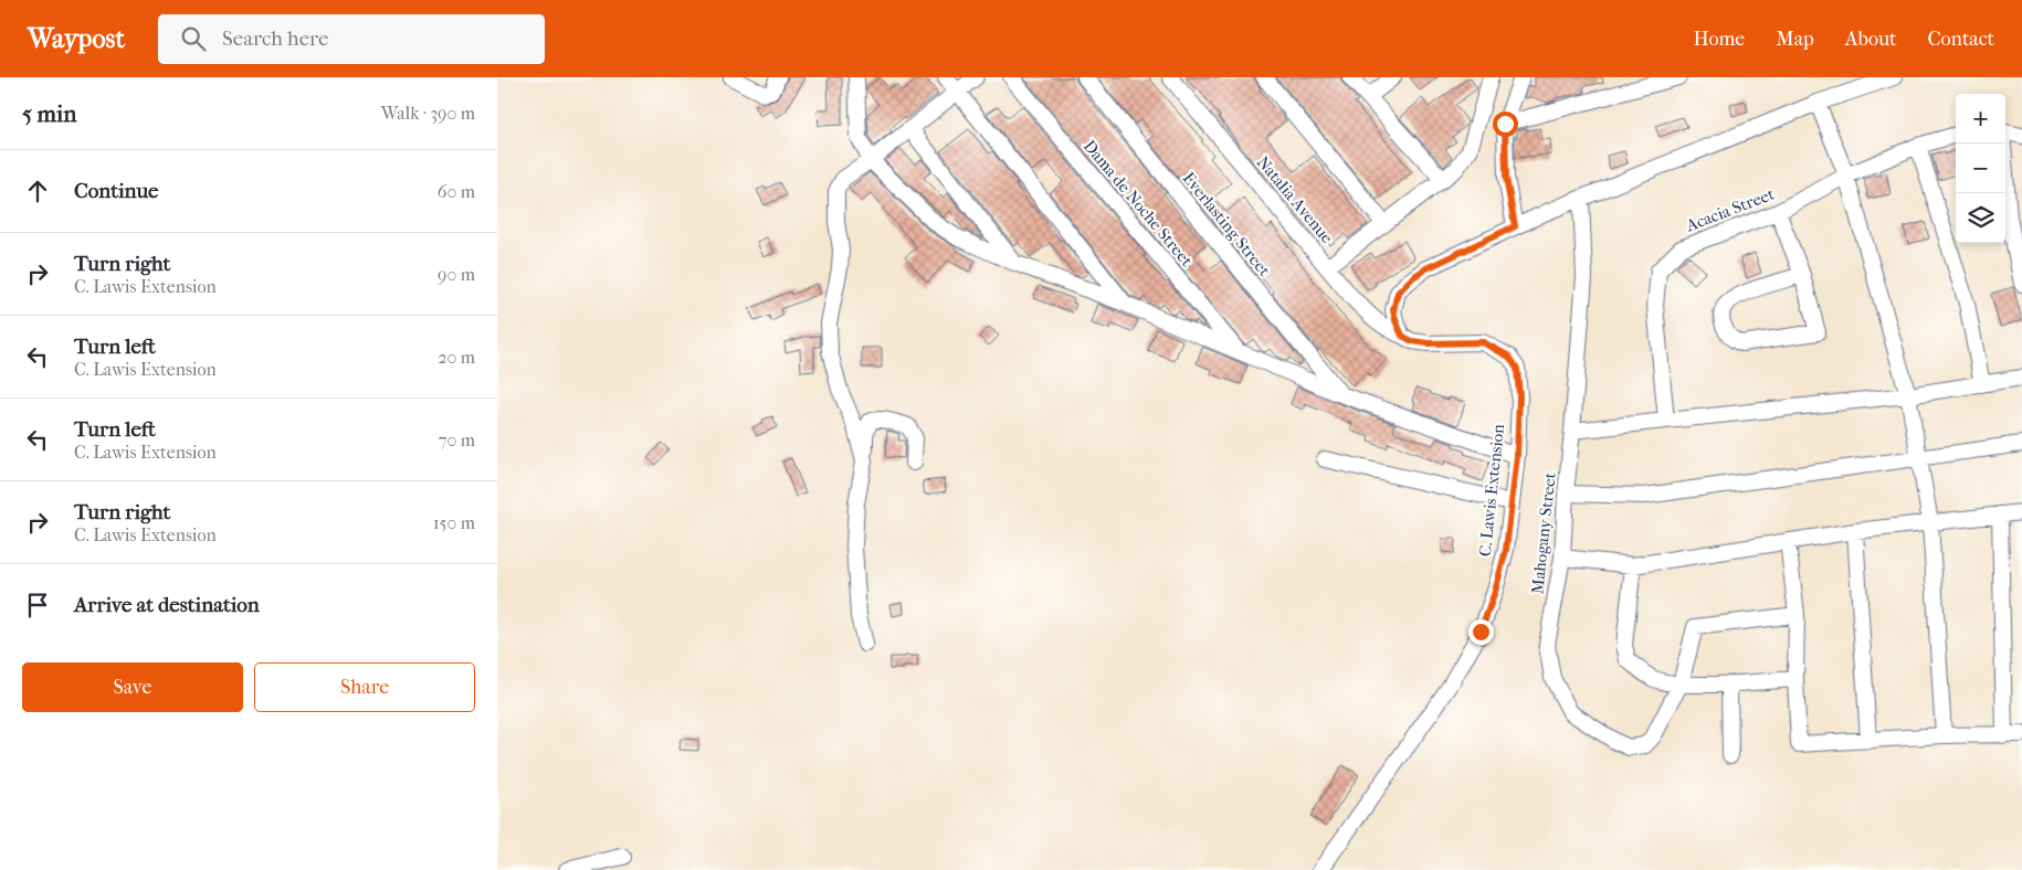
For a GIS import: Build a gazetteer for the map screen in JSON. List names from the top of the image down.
{
  "streets": {
    "street": [
      "Natalia Avenue",
      "Dama de Noche Street",
      "Acacia Street",
      "Everlasting Street",
      "C. Lawis Extension",
      "Mahogany Street"
    ]
  },
  "crossings": [
    ["Natalia Avenue", "C. Lawis Extension"]
  ],
  "page": {
    "header": "Waypost",
    "search": "Search here",
    "nav": [
      "Home",
      "Map",
      "About",
      "Contact"
    ],
    "heading": ["5 min", "Walk · 390 m"],
    "map_buttons": ["+", "−"],
    "list": [
      ["Continue", "60 m"],
      ["Turn right", "C. Lawis Extension", "90 m"],
      ["Turn left", "C. Lawis Extension", "20 m"],
      ["Turn left", "C. Lawis Extension", "70 m"],
      ["Turn right", "C. Lawis Extension", "150 m"],
      "Arrive at destination"
    ],
    "buttons": ["Save", "Share"]
  }
}
